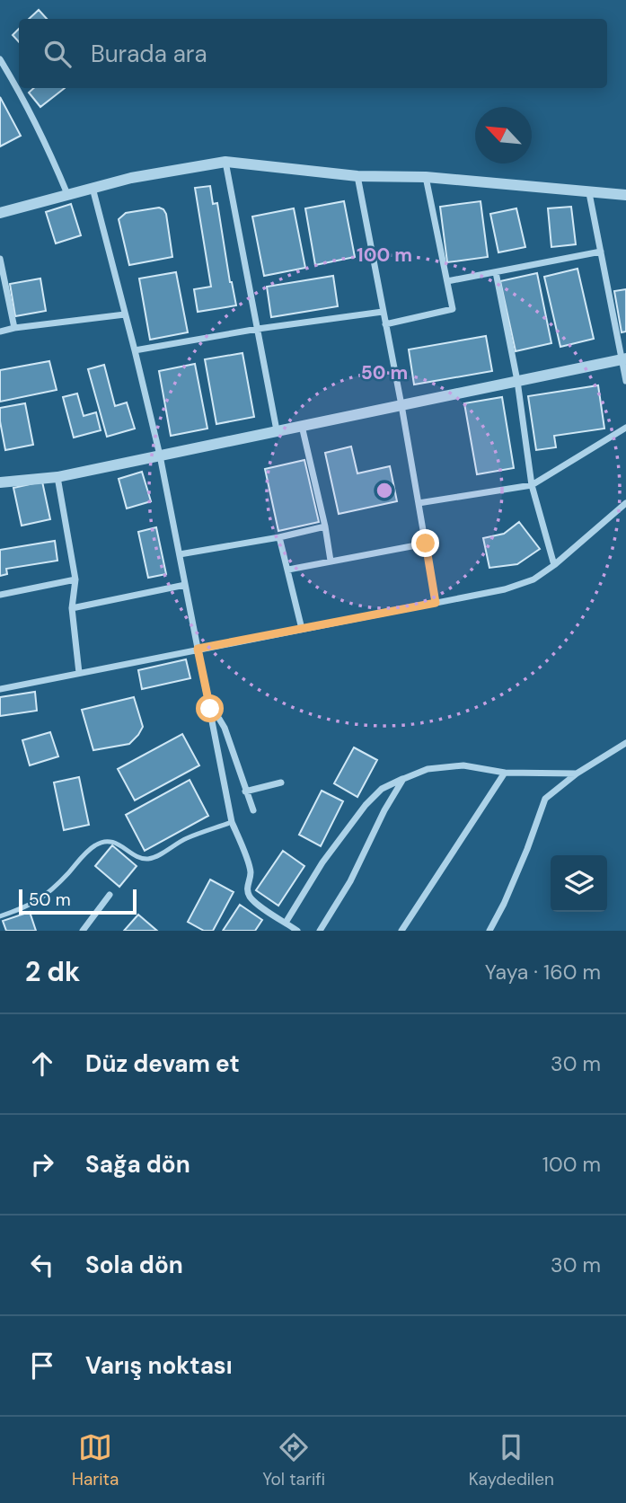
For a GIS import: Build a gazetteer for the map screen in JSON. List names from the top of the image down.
{
  "scale_bar": "50 m",
  "north": "top left",
  "page": {
    "search": "Burada ara",
    "scale": "50 m",
    "heading": ["2 dk", "Yaya · 160 m"],
    "list": [
      ["Düz devam et", "30 m"],
      ["Sağa dön", "100 m"],
      ["Sola dön", "30 m"],
      "Varış noktası"
    ],
    "nav": ["Harita", "Yol tarifi", "Kaydedilen"]
  },
  "rings": ["100 m", "50 m"]
}
